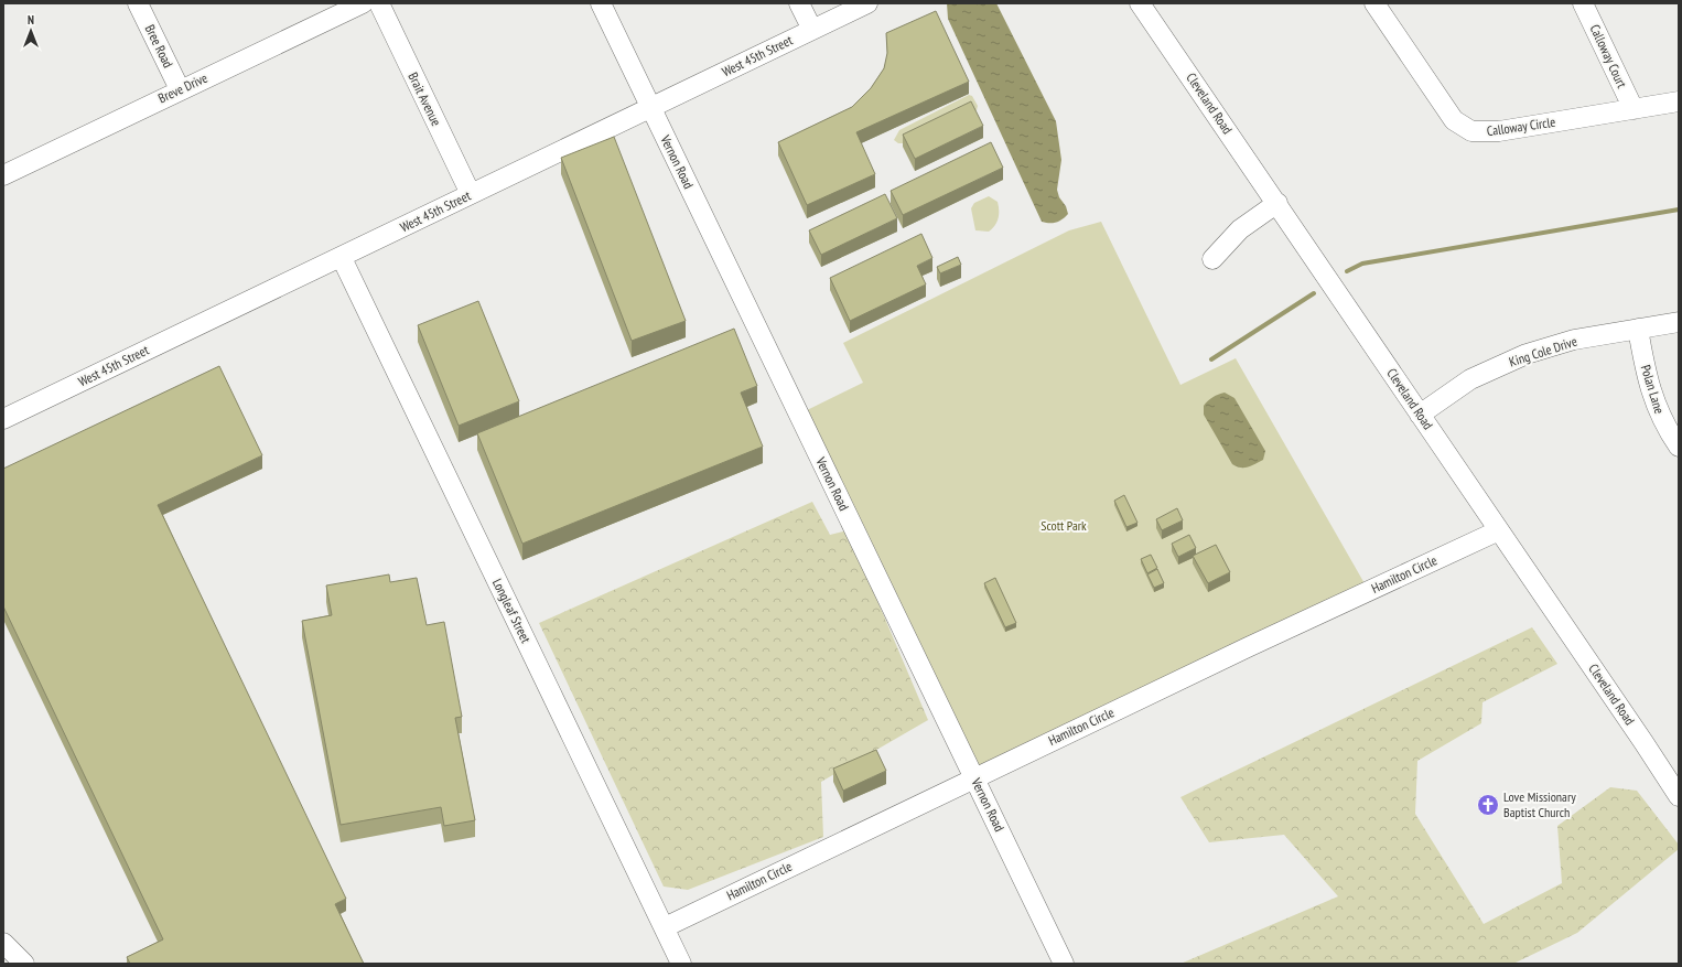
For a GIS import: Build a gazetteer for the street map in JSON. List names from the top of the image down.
{
  "streets": {
    "street": [
      "Bree Road",
      "West 45th Street",
      "Calloway Court",
      "Breve Drive",
      "Brait Avenue",
      "Cleveland Road",
      "Calloway Circle",
      "Vernon Road",
      "King Cole Drive",
      "Polan Lane",
      "Hamilton Circle",
      "Longleaf Street"
    ]
  },
  "crossings": [
    ["Bree Road", "Breve Drive"],
    ["West 45th Street", "Brait Avenue"],
    ["West 45th Street", "Vernon Road"],
    ["West 45th Street", "Longleaf Street"],
    ["Calloway Court", "Calloway Circle"],
    ["Cleveland Road", "King Cole Drive"],
    ["Cleveland Road", "Hamilton Circle"],
    ["Vernon Road", "Hamilton Circle"],
    ["King Cole Drive", "Polan Lane"],
    ["Hamilton Circle", "Longleaf Street"]
  ],
  "parks": ["Scott Park"],
  "places": {
    "church": ["Love Missionary Baptist Church"]
  },
  "north": "top"
}
